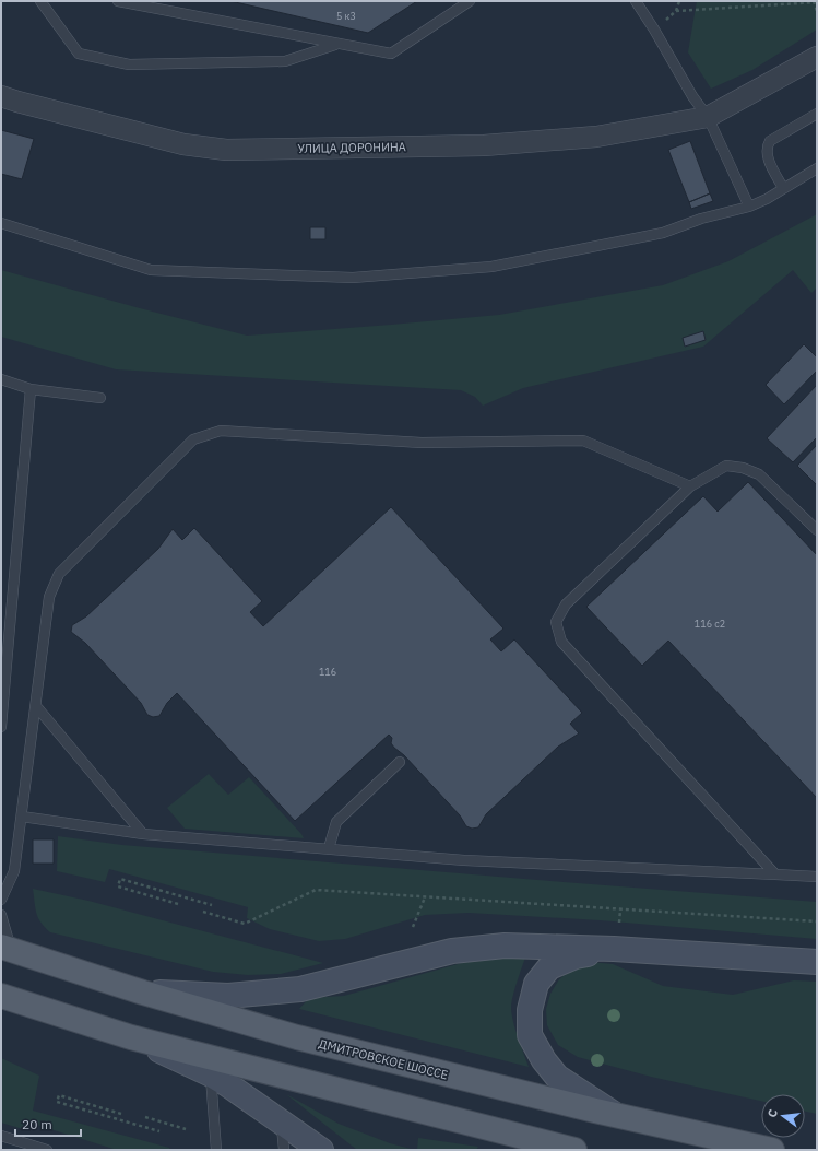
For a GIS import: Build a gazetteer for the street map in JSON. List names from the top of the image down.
{
  "streets": {
    "main road": ["ДМИТРОВСКОЕ ШОССЕ"],
    "street": ["УЛИЦА ДОРОНИНА"]
  },
  "house_numbers": ["5 к3", "116 с2", "116"],
  "scale_bar": "20 m",
  "north": "left"
}
